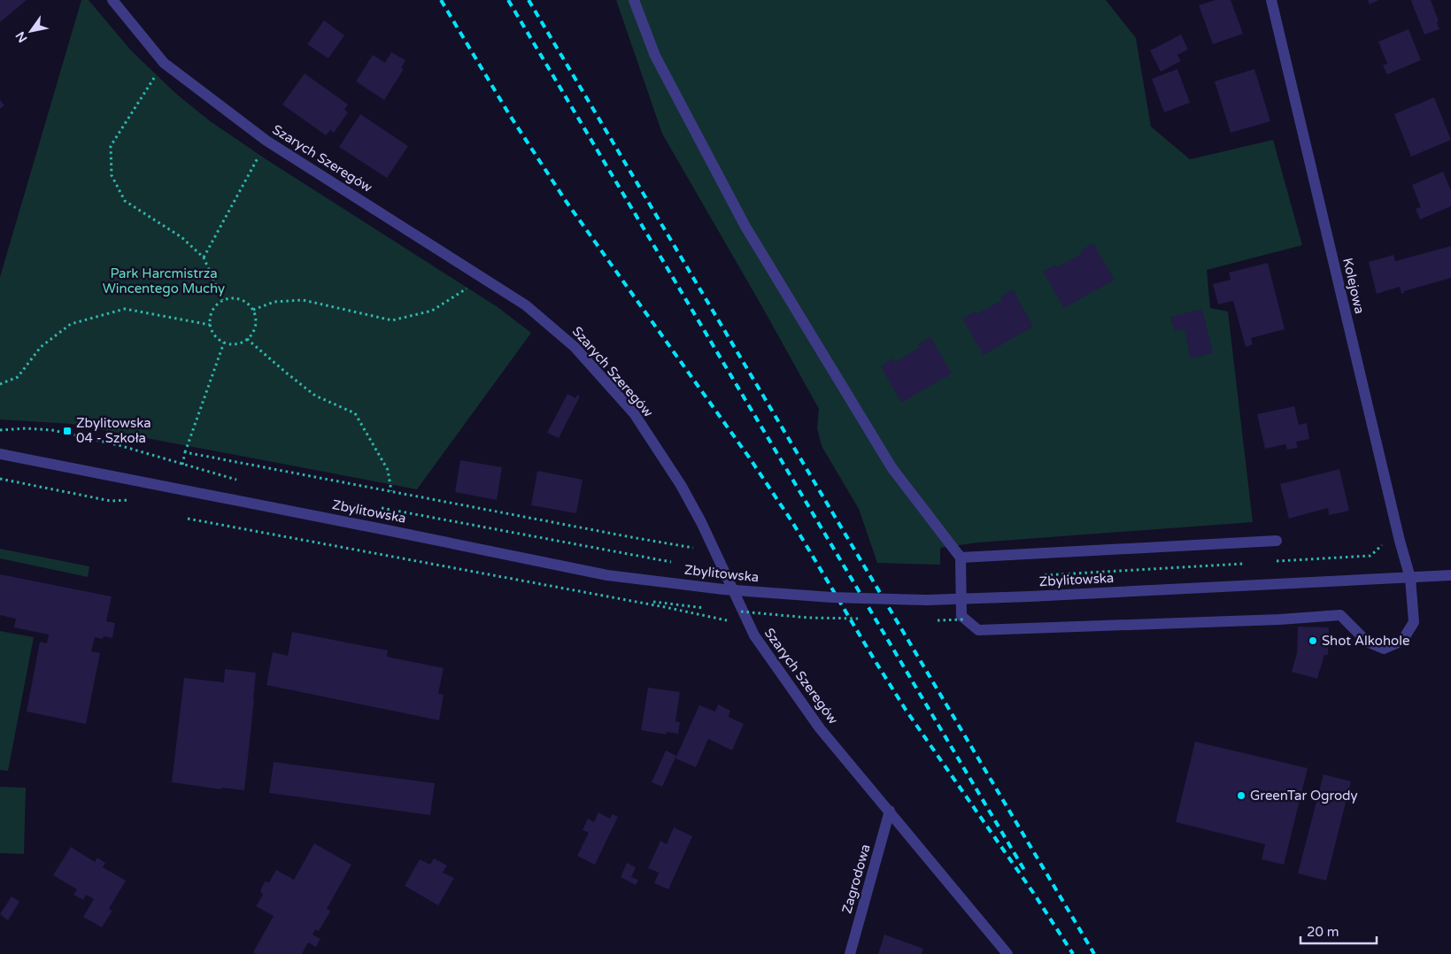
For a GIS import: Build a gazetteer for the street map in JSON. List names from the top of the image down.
{
  "streets": {
    "street": [
      "Szarych Szeregów",
      "Kolejowa",
      "Zbylitowska",
      "Zagrodowa"
    ]
  },
  "crossings": [
    ["Szarych Szeregów", "Zagrodowa"],
    ["Kolejowa", "Zbylitowska"]
  ],
  "parks": ["Park Harcmistrza Wincentego Muchy"],
  "places": {
    "transit": ["Zbylitowska 04 - Szkoła"],
    "other": ["Shot Alkohole", "GreenTar Ogrody"]
  },
  "scale_bar": "20 m",
  "north": "bottom left"
}
